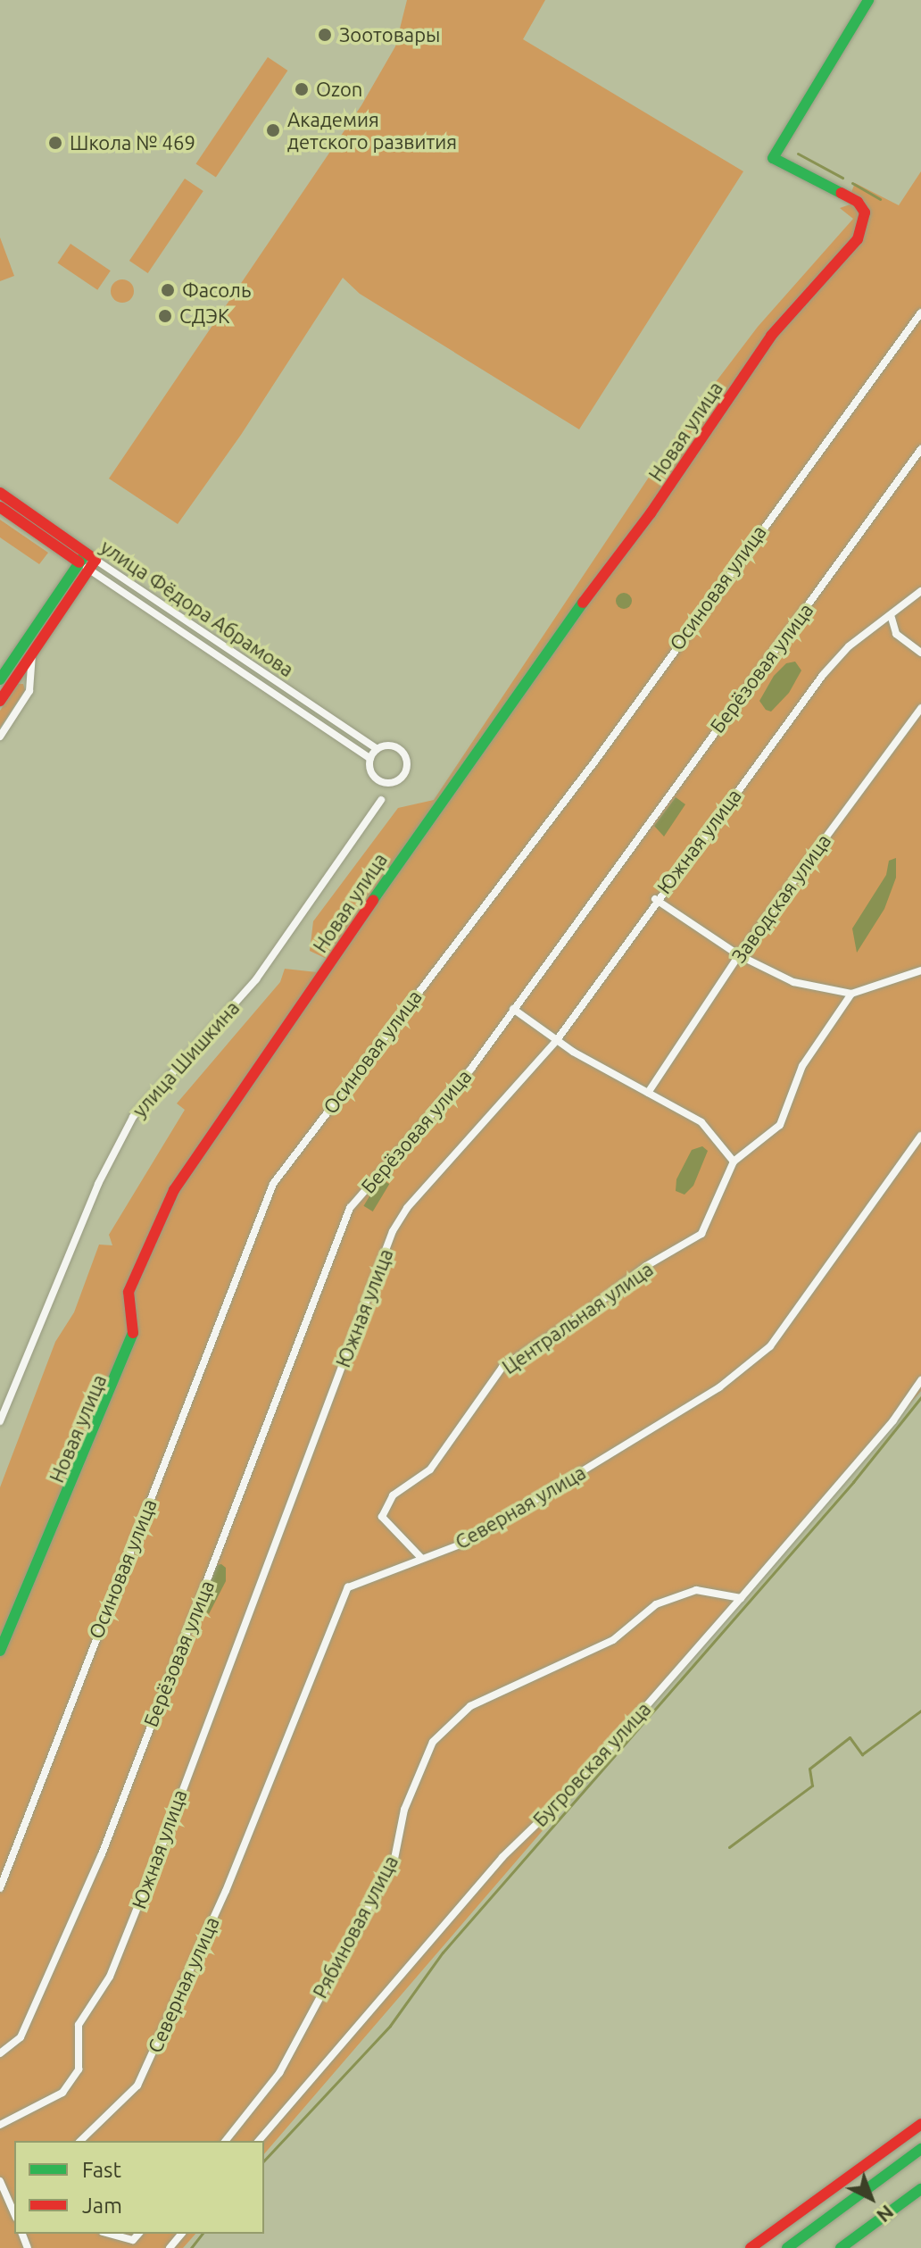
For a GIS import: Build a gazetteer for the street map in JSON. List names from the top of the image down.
{
  "streets": {
    "main road": ["Новая улица", "улица Фёдора Абрамова"],
    "street": [
      "Осиновая улица",
      "Берёзовая улица",
      "Южная улица",
      "Заводская улица",
      "улица Шишкина",
      "Центральная улица",
      "Северная улица",
      "Бугровская улица",
      "Рябиновая улица"
    ]
  },
  "crossings": [
    ["Центральная улица", "Северная улица"],
    ["Бугровская улица", "Рябиновая улица"]
  ],
  "places": [
    "Зоотовары",
    "Ozon",
    "Академия детского развития",
    "Школа № 469",
    "Фасоль",
    "СДЭК"
  ],
  "legend": ["Fast", "Jam"],
  "north": "bottom right"
}
